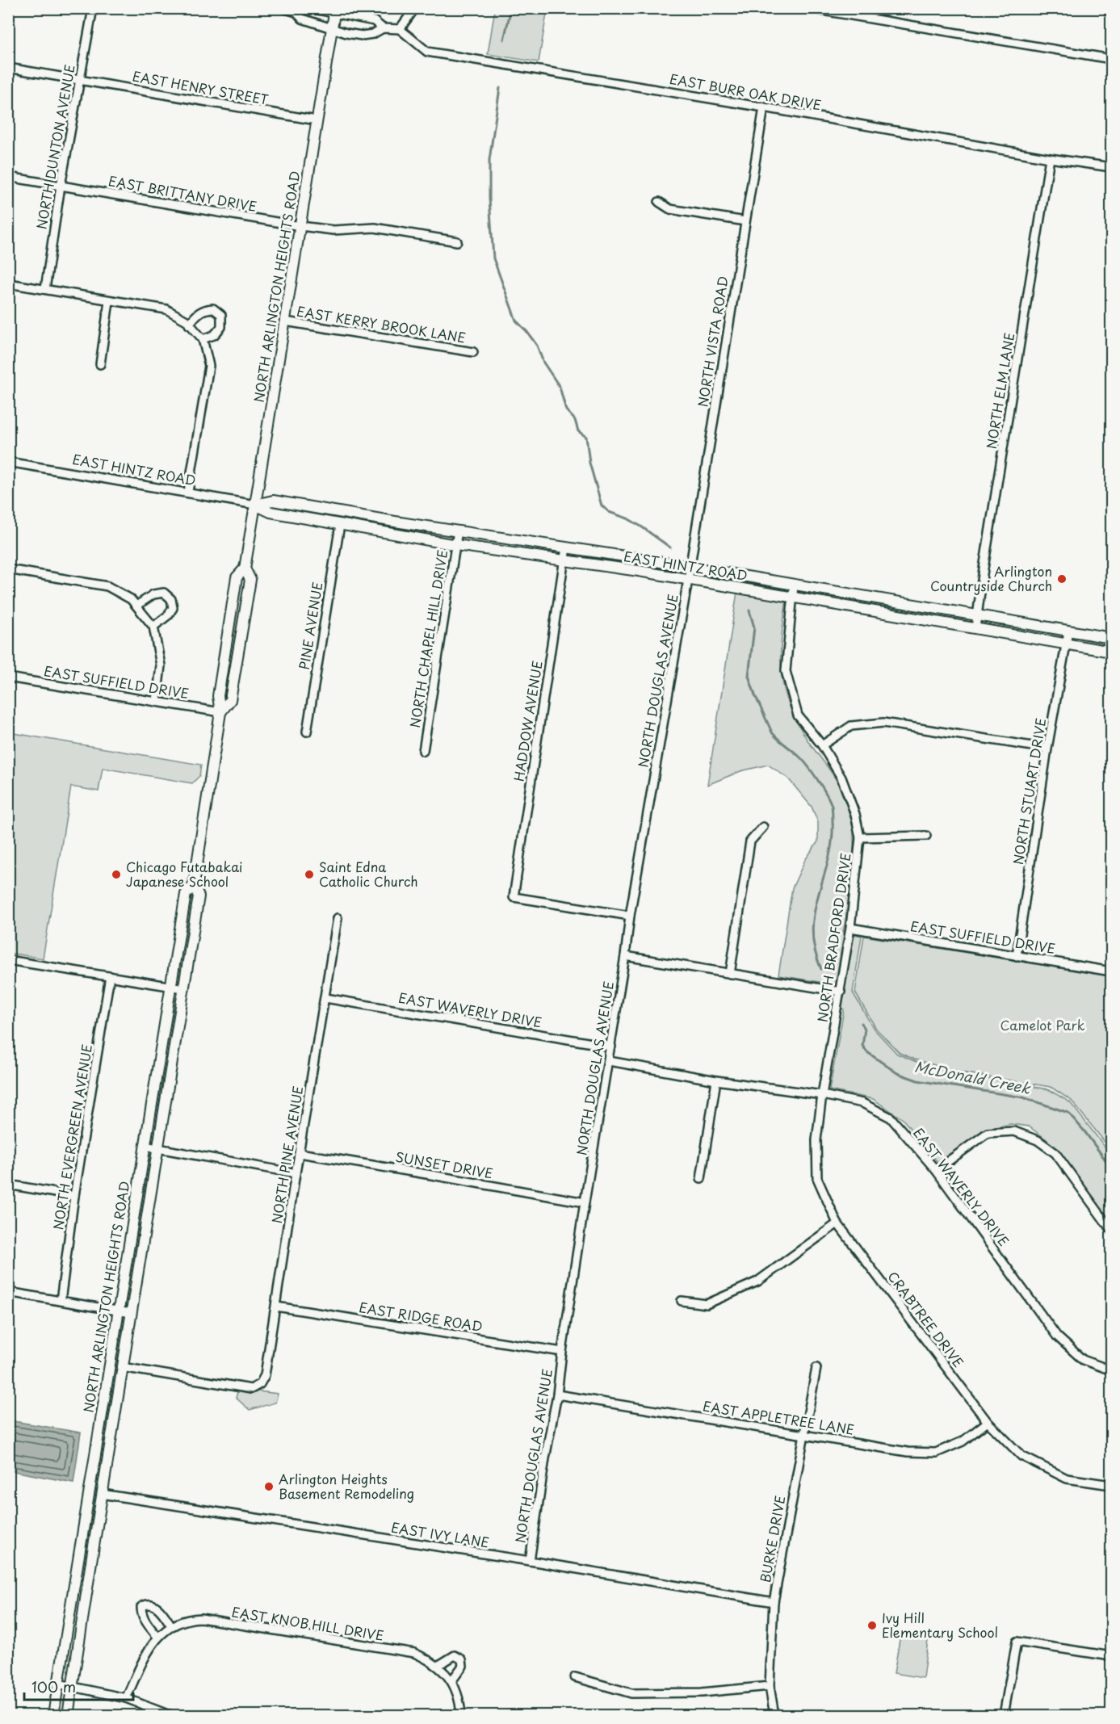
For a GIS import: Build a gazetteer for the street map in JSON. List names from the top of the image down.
{
  "streets": {
    "main road": ["NORTH ARLINGTON HEIGHTS ROAD", "EAST HINTZ ROAD"],
    "street": [
      "EAST HENRY STREET",
      "EAST BURR OAK DRIVE",
      "NORTH DUNTON AVENUE",
      "EAST BRITTANY DRIVE",
      "EAST KERRY BROOK LANE",
      "NORTH VISTA ROAD",
      "NORTH ELM LANE",
      "PINE AVENUE",
      "NORTH CHAPEL HILL DRIVE",
      "NORTH DOUGLAS AVENUE",
      "EAST SUFFIELD DRIVE",
      "HADDOW AVENUE",
      "NORTH STUART DRIVE",
      "NORTH BRADFORD DRIVE",
      "EAST WAVERLY DRIVE",
      "NORTH EVERGREEN AVENUE",
      "NORTH PINE AVENUE",
      "SUNSET DRIVE",
      "EAST RIDGE ROAD",
      "CRABTREE DRIVE",
      "EAST APPLETREE LANE",
      "EAST IVY LANE",
      "BURKE DRIVE",
      "EAST KNOB HILL DRIVE"
    ]
  },
  "crossings": [
    ["EAST HENRY STREET", "NORTH DUNTON AVENUE"],
    ["EAST HENRY STREET", "NORTH ARLINGTON HEIGHTS ROAD"],
    ["EAST BURR OAK DRIVE", "NORTH VISTA ROAD"],
    ["EAST BURR OAK DRIVE", "NORTH ELM LANE"],
    ["NORTH DUNTON AVENUE", "EAST BRITTANY DRIVE"],
    ["EAST BRITTANY DRIVE", "NORTH ARLINGTON HEIGHTS ROAD"],
    ["NORTH ARLINGTON HEIGHTS ROAD", "EAST KERRY BROOK LANE"],
    ["NORTH ARLINGTON HEIGHTS ROAD", "EAST HINTZ ROAD"],
    ["NORTH ARLINGTON HEIGHTS ROAD", "EAST SUFFIELD DRIVE"],
    ["NORTH ARLINGTON HEIGHTS ROAD", "NORTH PINE AVENUE"],
    ["NORTH ARLINGTON HEIGHTS ROAD", "EAST IVY LANE"],
    ["NORTH VISTA ROAD", "EAST HINTZ ROAD"],
    ["NORTH VISTA ROAD", "NORTH DOUGLAS AVENUE"],
    ["NORTH ELM LANE", "EAST HINTZ ROAD"],
    ["EAST HINTZ ROAD", "PINE AVENUE"],
    ["EAST HINTZ ROAD", "NORTH CHAPEL HILL DRIVE"],
    ["EAST HINTZ ROAD", "NORTH DOUGLAS AVENUE"],
    ["EAST HINTZ ROAD", "HADDOW AVENUE"],
    ["EAST HINTZ ROAD", "NORTH STUART DRIVE"],
    ["EAST HINTZ ROAD", "NORTH BRADFORD DRIVE"],
    ["NORTH DOUGLAS AVENUE", "HADDOW AVENUE"],
    ["NORTH DOUGLAS AVENUE", "EAST WAVERLY DRIVE"],
    ["NORTH DOUGLAS AVENUE", "SUNSET DRIVE"],
    ["NORTH DOUGLAS AVENUE", "EAST RIDGE ROAD"],
    ["NORTH DOUGLAS AVENUE", "EAST APPLETREE LANE"],
    ["NORTH DOUGLAS AVENUE", "EAST IVY LANE"],
    ["EAST SUFFIELD DRIVE", "NORTH STUART DRIVE"],
    ["EAST SUFFIELD DRIVE", "NORTH BRADFORD DRIVE"],
    ["NORTH BRADFORD DRIVE", "EAST WAVERLY DRIVE"],
    ["NORTH BRADFORD DRIVE", "CRABTREE DRIVE"],
    ["EAST WAVERLY DRIVE", "NORTH PINE AVENUE"],
    ["EAST WAVERLY DRIVE", "CRABTREE DRIVE"],
    ["NORTH PINE AVENUE", "SUNSET DRIVE"],
    ["NORTH PINE AVENUE", "EAST RIDGE ROAD"],
    ["CRABTREE DRIVE", "EAST APPLETREE LANE"],
    ["EAST APPLETREE LANE", "BURKE DRIVE"],
    ["EAST IVY LANE", "BURKE DRIVE"]
  ],
  "water": ["McDonald Creek"],
  "parks": ["Camelot Park"],
  "places": [
    "Arlington Countryside Church",
    "Chicago Futabakai Japanese School",
    "Saint Edna Catholic Church",
    "Arlington Heights Basement Remodeling",
    "Ivy Hill Elementary School"
  ],
  "scale_bar": "100 m"
}
